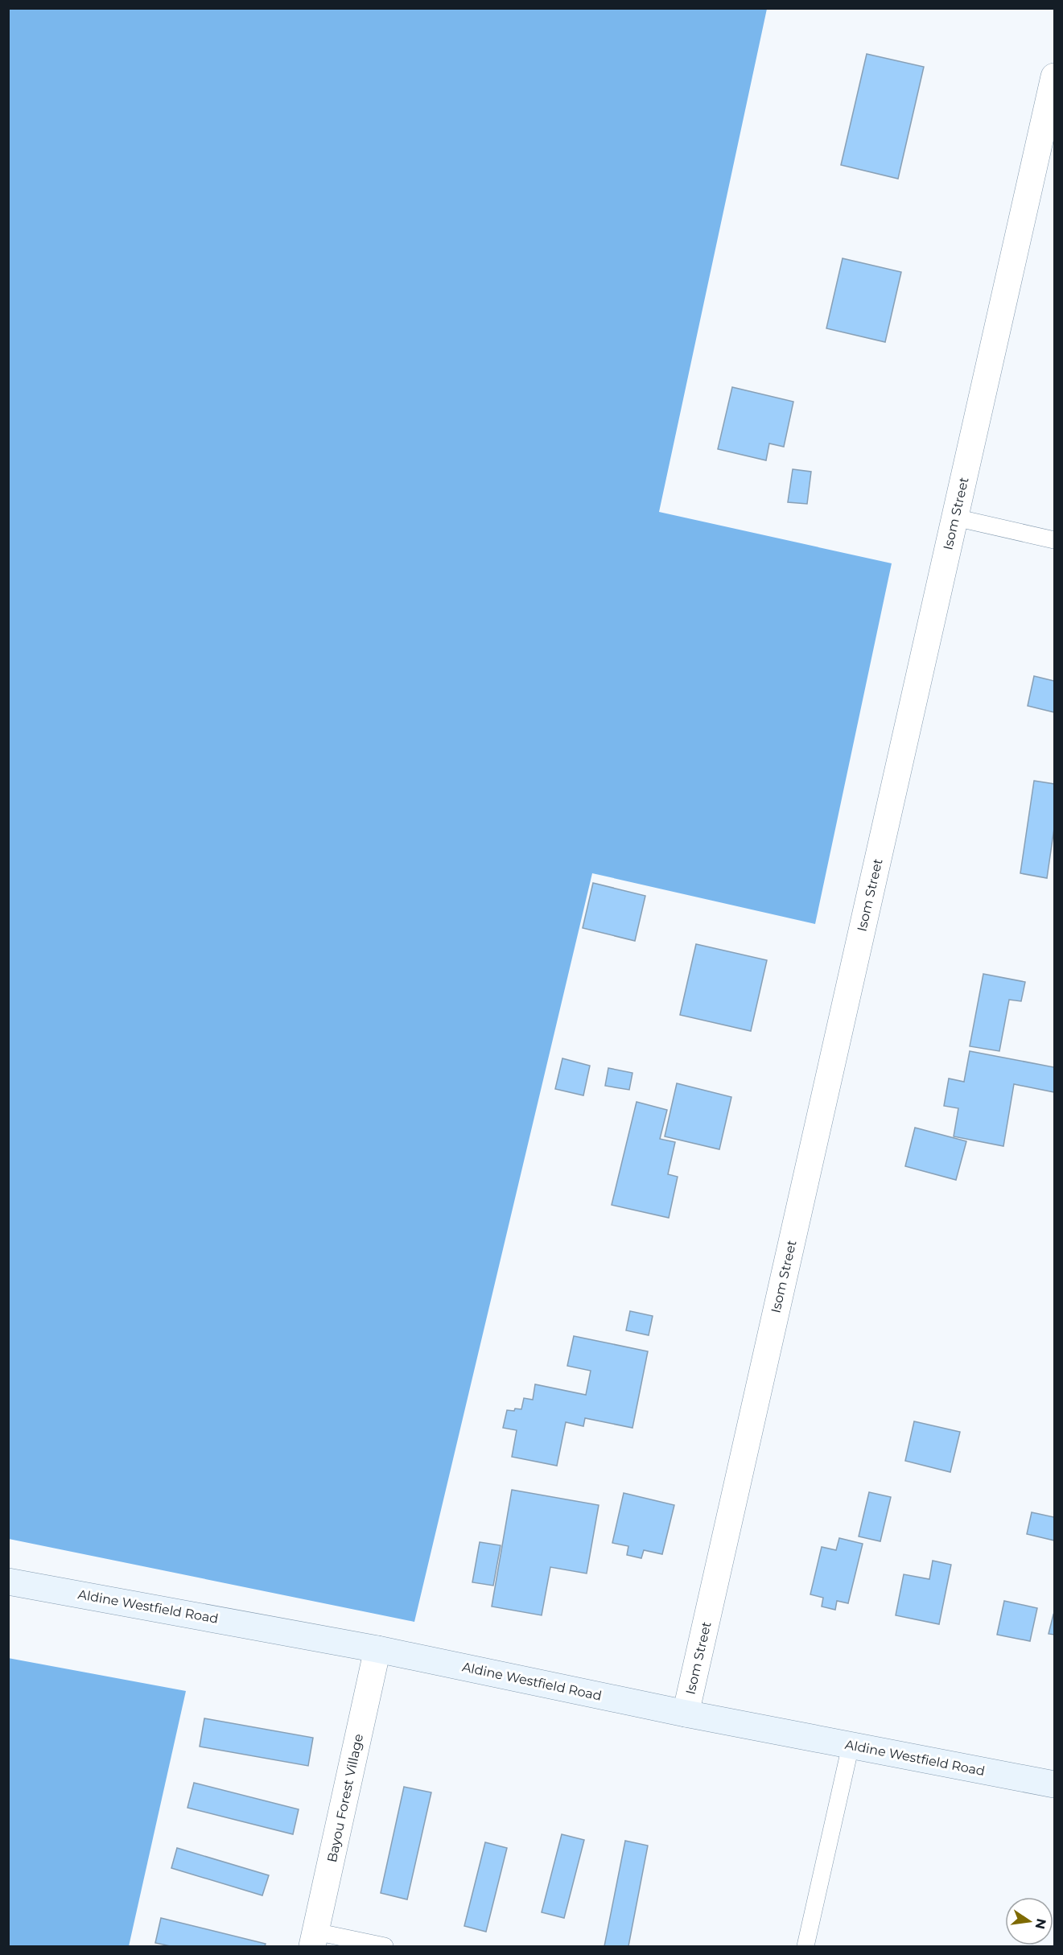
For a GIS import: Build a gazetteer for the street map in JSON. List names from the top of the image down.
{
  "streets": {
    "main road": ["Aldine Westfield Road"],
    "street": ["Isom Street", "Bayou Forest Village"]
  },
  "crossings": [
    ["Isom Street", "Aldine Westfield Road"],
    ["Aldine Westfield Road", "Bayou Forest Village"]
  ],
  "north": "right"
}
